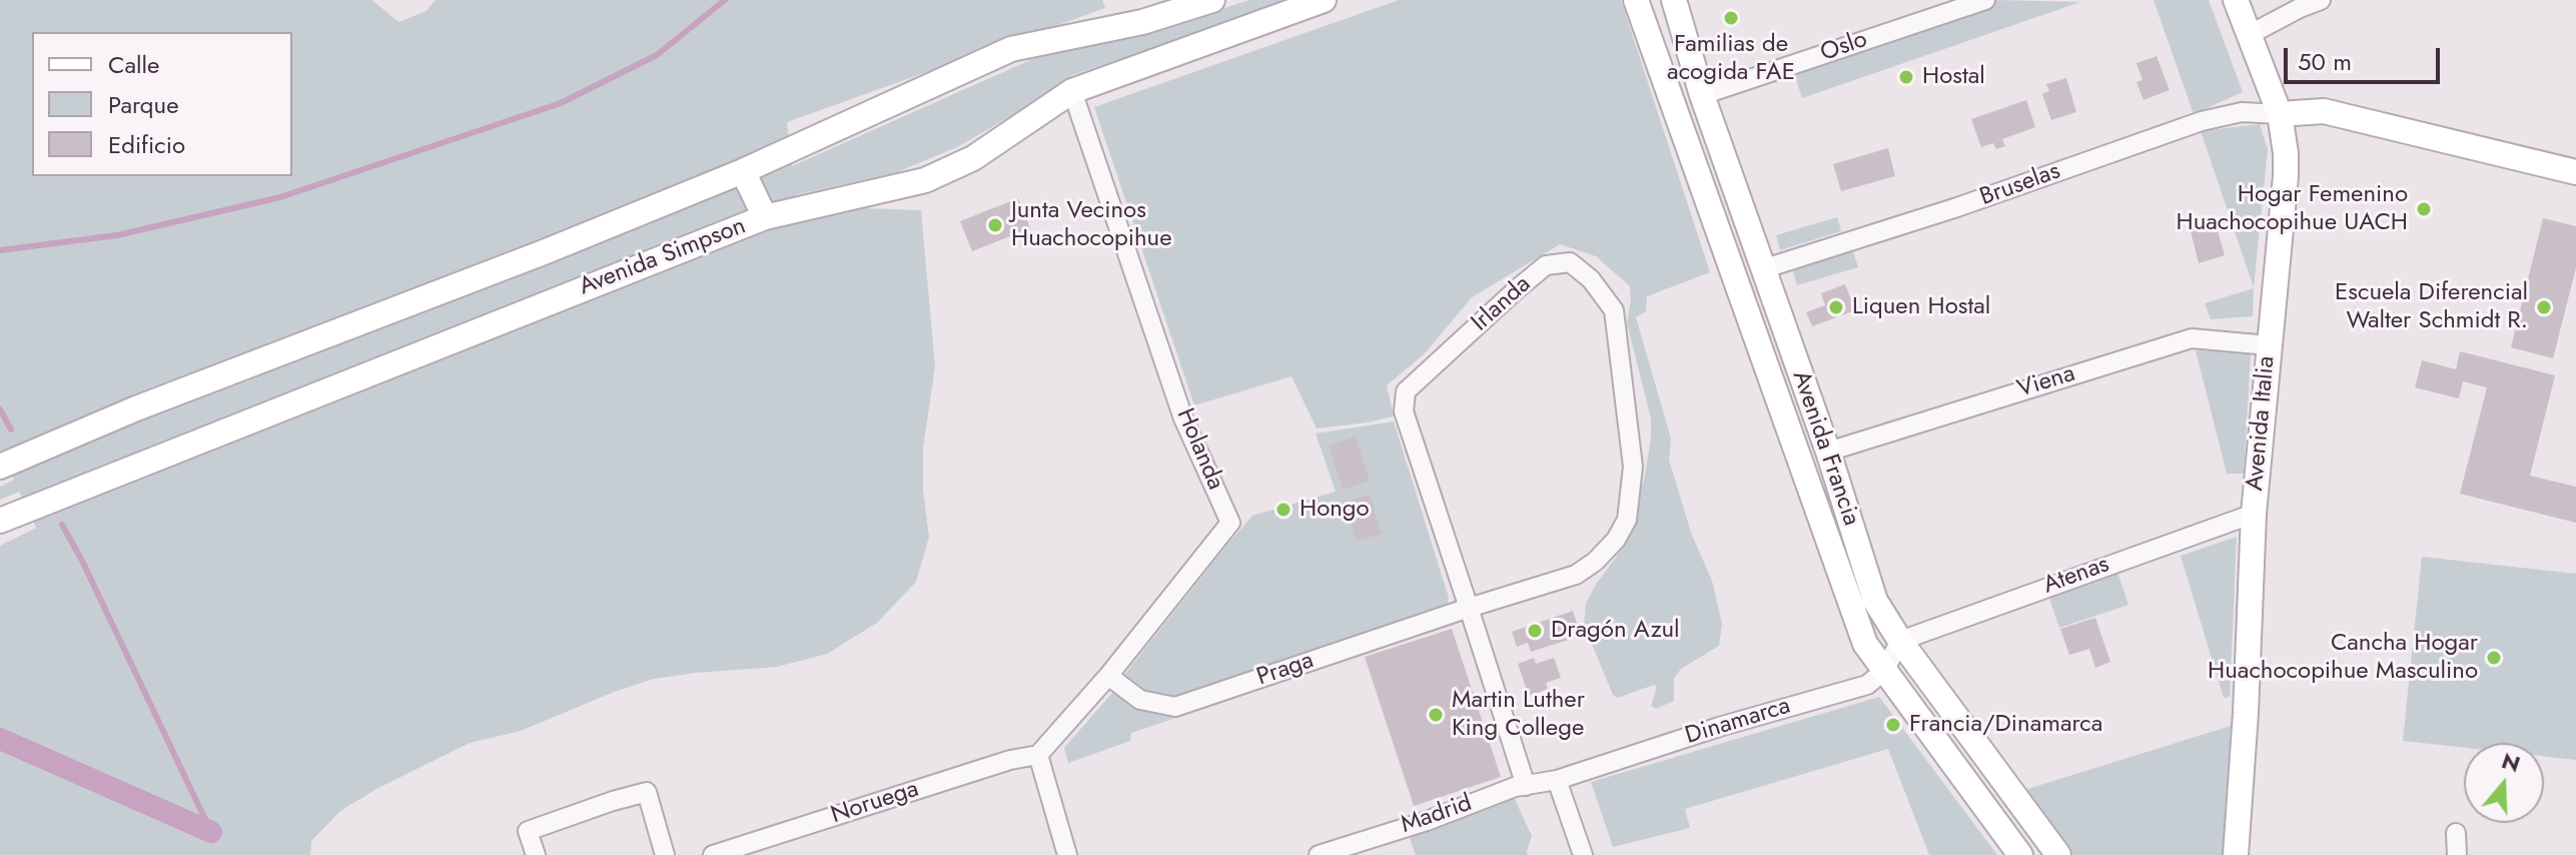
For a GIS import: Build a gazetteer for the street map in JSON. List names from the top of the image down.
{
  "streets": {
    "main road": ["Avenida Simpson", "Avenida Italia", "Avenida Francia"],
    "street": [
      "Oslo",
      "Bruselas",
      "Irlanda",
      "Viena",
      "Holanda",
      "Atenas",
      "Praga",
      "Dinamarca",
      "Noruega",
      "Madrid"
    ]
  },
  "crossings": [
    ["Oslo", "Avenida Francia"],
    ["Bruselas", "Avenida Italia"],
    ["Bruselas", "Avenida Francia"],
    ["Avenida Simpson", "Holanda"],
    ["Irlanda", "Praga"],
    ["Irlanda", "Madrid"],
    ["Viena", "Avenida Italia"],
    ["Viena", "Avenida Francia"],
    ["Avenida Italia", "Atenas"],
    ["Avenida Francia", "Atenas"],
    ["Avenida Francia", "Dinamarca"],
    ["Holanda", "Praga"],
    ["Holanda", "Noruega"],
    ["Dinamarca", "Madrid"]
  ],
  "places": [
    "Familias de acogida FAE",
    "Hostal",
    "Hogar Femenino Huachocopihue UACH",
    "Junta Vecinos Huachocopihue",
    "Liquen Hostal",
    "Escuela Diferencial Walter Schmidt R.",
    "Hongo",
    "Dragón Azul",
    "Cancha Hogar Huachocopihue Masculino",
    "Martin Luther King College",
    "Francia/Dinamarca"
  ],
  "legend": ["Calle", "Parque", "Edificio"],
  "scale_bar": "50 m",
  "north": "top"
}
